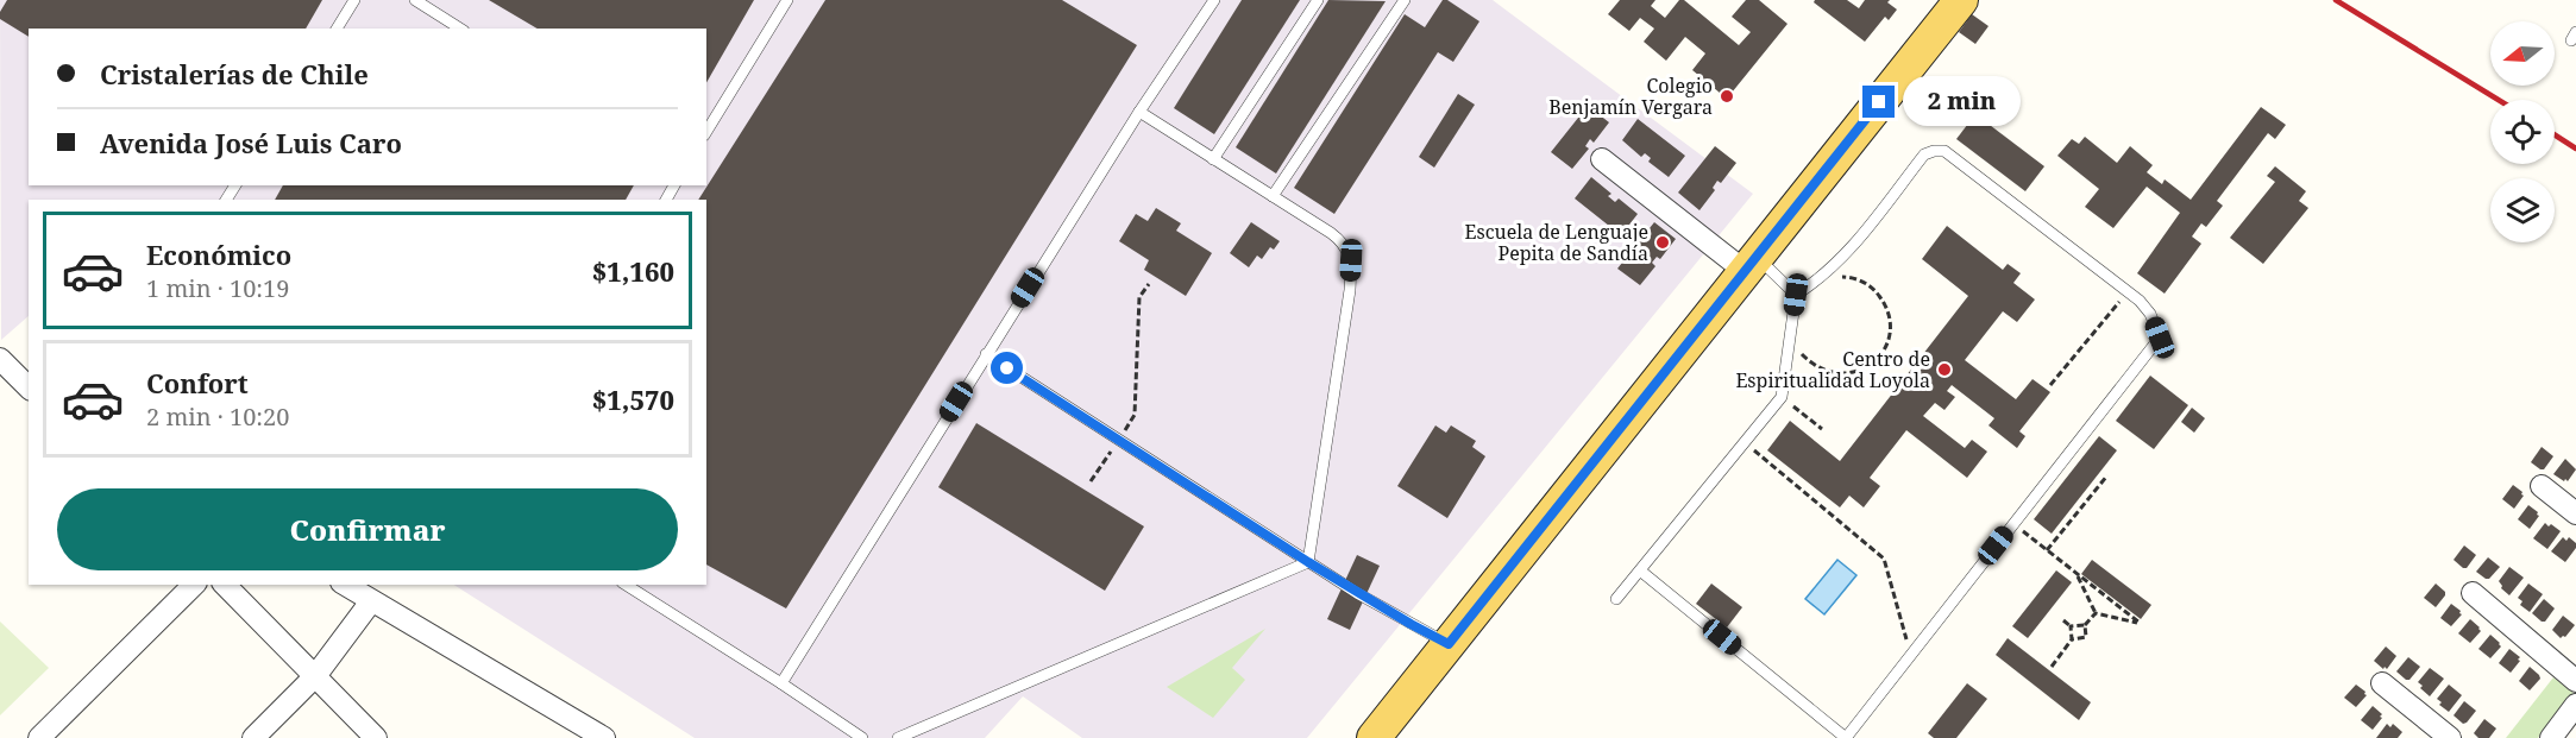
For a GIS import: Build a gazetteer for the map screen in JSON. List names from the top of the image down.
{
  "places": ["Colegio Benjamín Vergara", "Escuela de Lenguaje Pepita de Sandía", "Centro de Espiritualidad Loyola"],
  "north": "left",
  "page": {
    "banner": ["Cristalerías de Chile", "Avenida José Luis Caro"],
    "bubble": "2 min",
    "list": [
      {
        "name": "Económico",
        "note": "1 min · 10:19",
        "value": "$1,160"
      },
      {
        "name": "Confort",
        "note": "2 min · 10:20",
        "value": "$1,570"
      }
    ],
    "buttons": "Confirmar"
  }
}
